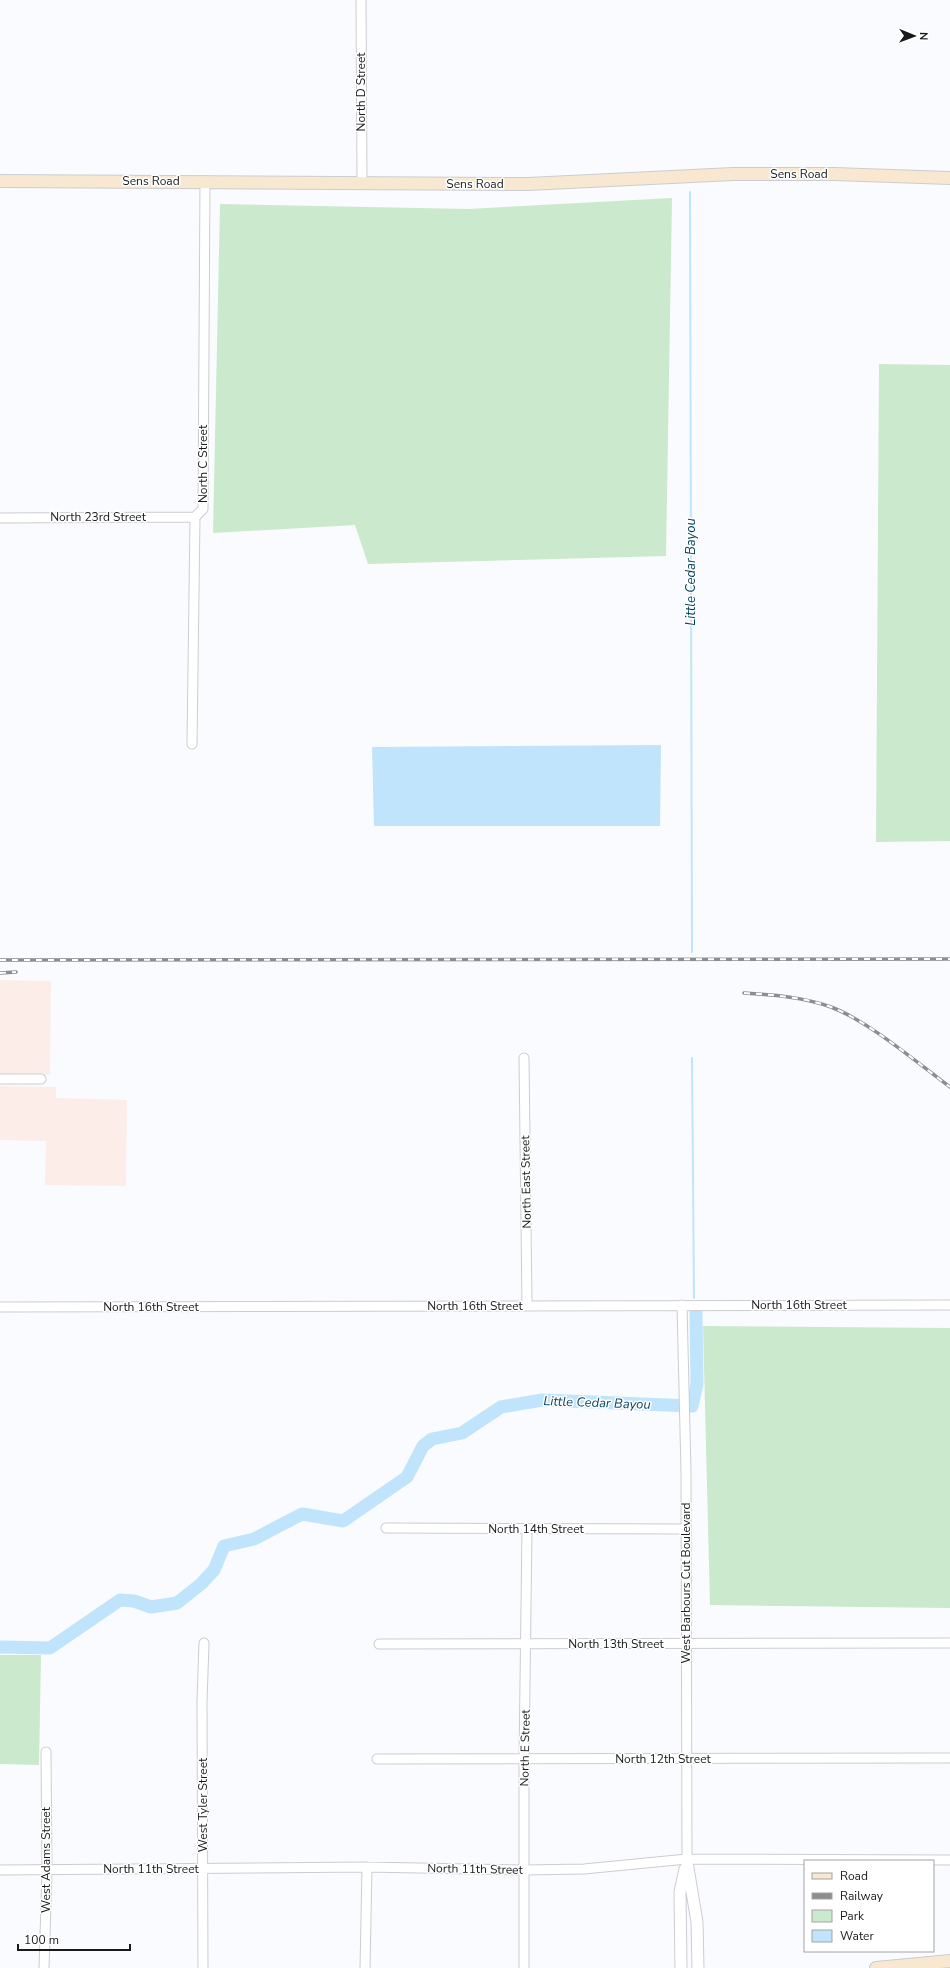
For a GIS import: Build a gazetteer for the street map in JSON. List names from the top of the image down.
{
  "streets": {
    "main road": ["Sens Road"],
    "street": [
      "North D Street",
      "North C Street",
      "North 23rd Street",
      "North East Street",
      "North 16th Street",
      "North 14th Street",
      "West Barbours Cut Boulevard",
      "North 13th Street",
      "North E Street",
      "North 12th Street",
      "West Tyler Street",
      "West Adams Street",
      "North 11th Street"
    ]
  },
  "crossings": [
    ["North D Street", "Sens Road"],
    ["Sens Road", "North C Street"],
    ["North C Street", "North 23rd Street"],
    ["North East Street", "North 16th Street"],
    ["North 16th Street", "West Barbours Cut Boulevard"],
    ["North 14th Street", "West Barbours Cut Boulevard"],
    ["North 14th Street", "North E Street"],
    ["West Barbours Cut Boulevard", "North 13th Street"],
    ["West Barbours Cut Boulevard", "North 12th Street"],
    ["West Barbours Cut Boulevard", "North 11th Street"],
    ["North 13th Street", "North E Street"],
    ["North E Street", "North 12th Street"],
    ["North E Street", "North 11th Street"],
    ["West Tyler Street", "North 11th Street"],
    ["West Adams Street", "North 11th Street"]
  ],
  "water": ["Little Cedar Bayou"],
  "legend": [
    "Road",
    "Railway",
    "Park",
    "Water"
  ],
  "scale_bar": "100 m",
  "north": "right"
}
